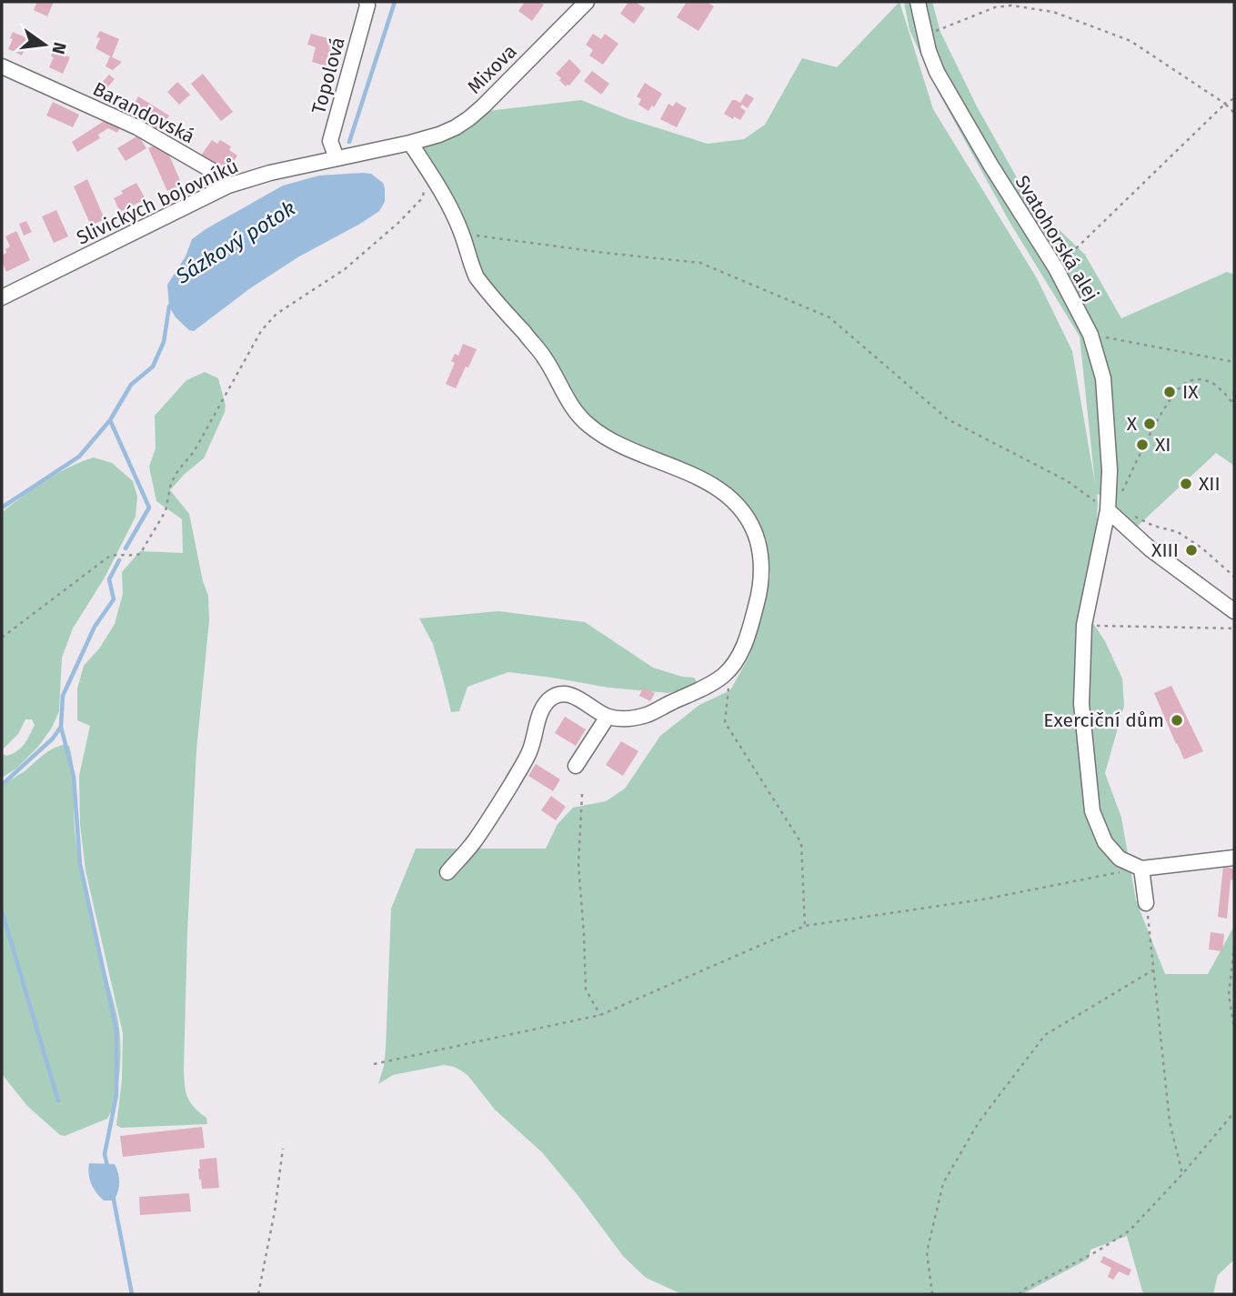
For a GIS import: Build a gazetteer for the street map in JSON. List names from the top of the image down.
{
  "streets": {
    "street": [
      "Mixova",
      "Topolová",
      "Barandovská",
      "Slivických bojovníků",
      "Svatohorská alej"
    ]
  },
  "crossings": [
    ["Mixova", "Slivických bojovníků"],
    ["Topolová", "Slivických bojovníků"],
    ["Barandovská", "Slivických bojovníků"]
  ],
  "water": ["Sázkový potok"],
  "places": [
    "IX",
    "X",
    "XI",
    "XII",
    "XIII",
    "Exerciční dům"
  ],
  "north": "right"
}
